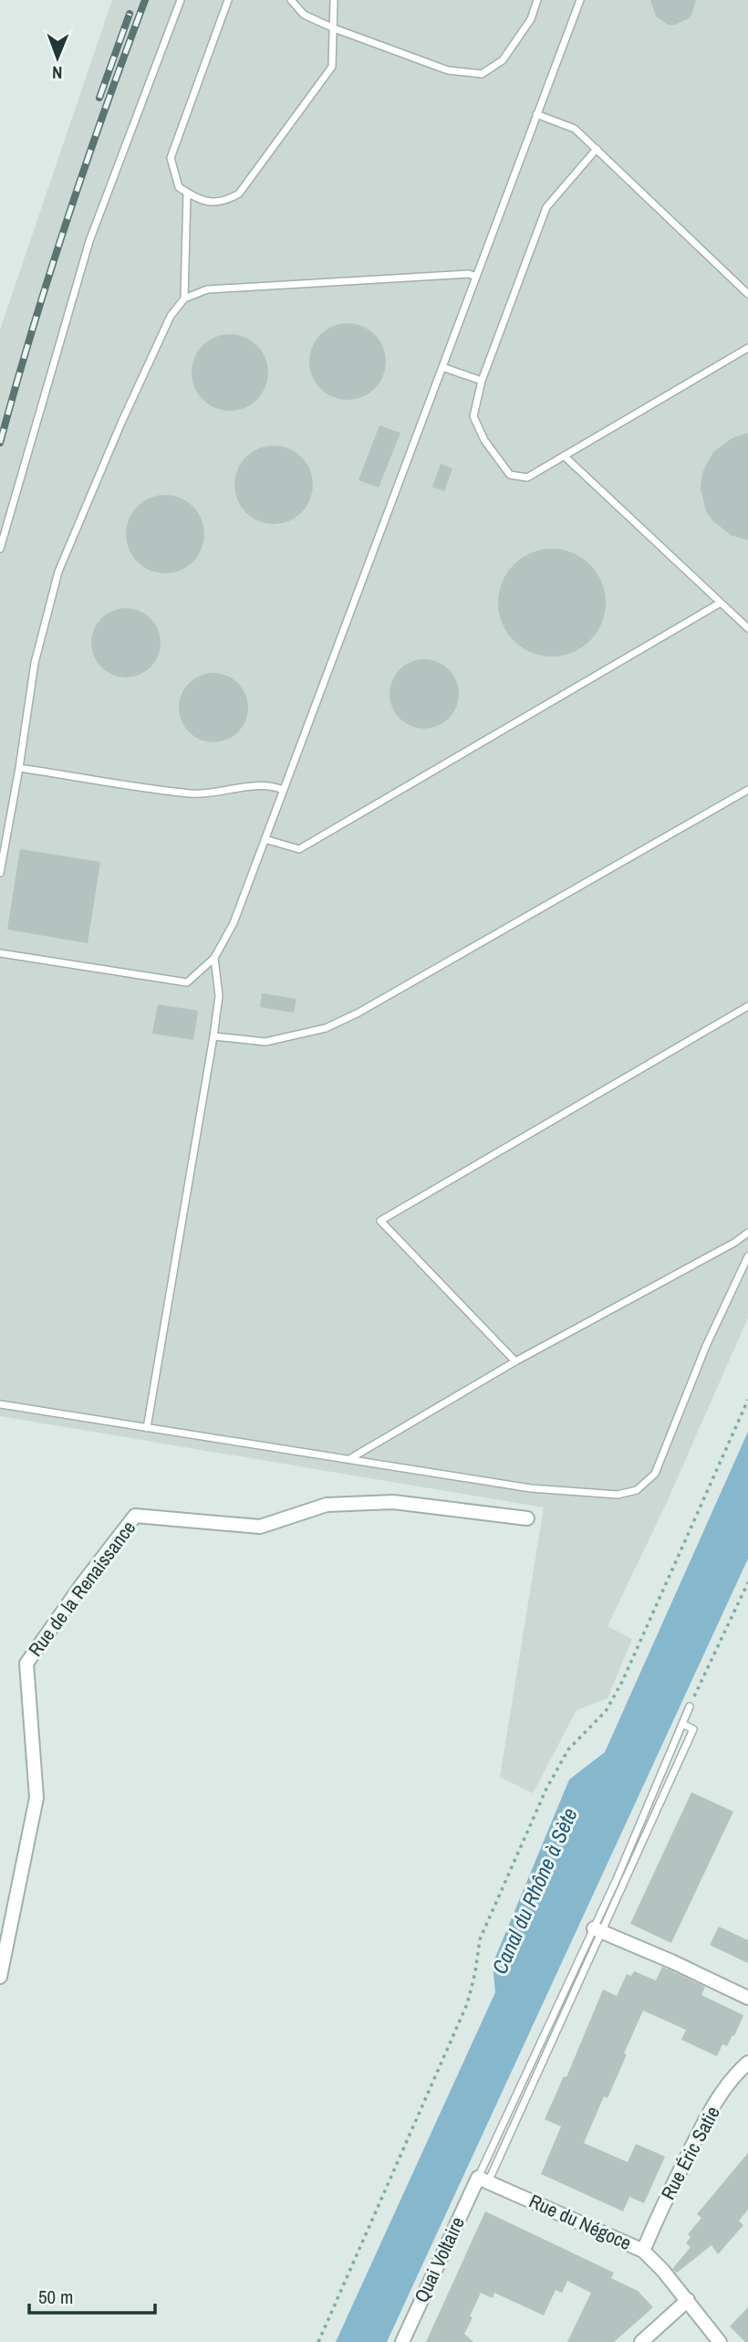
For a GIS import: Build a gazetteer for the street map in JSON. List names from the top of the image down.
{
  "streets": {
    "street": [
      "Rue de la Renaissance",
      "Rue Éric Satie",
      "Rue du Négoce",
      "Quai Voltaire"
    ]
  },
  "crossings": [
    ["Rue Éric Satie", "Rue du Négoce"],
    ["Rue du Négoce", "Quai Voltaire"]
  ],
  "water": ["Canal du Rhône à Sète"],
  "scale_bar": "50 m",
  "north": "bottom"
}
